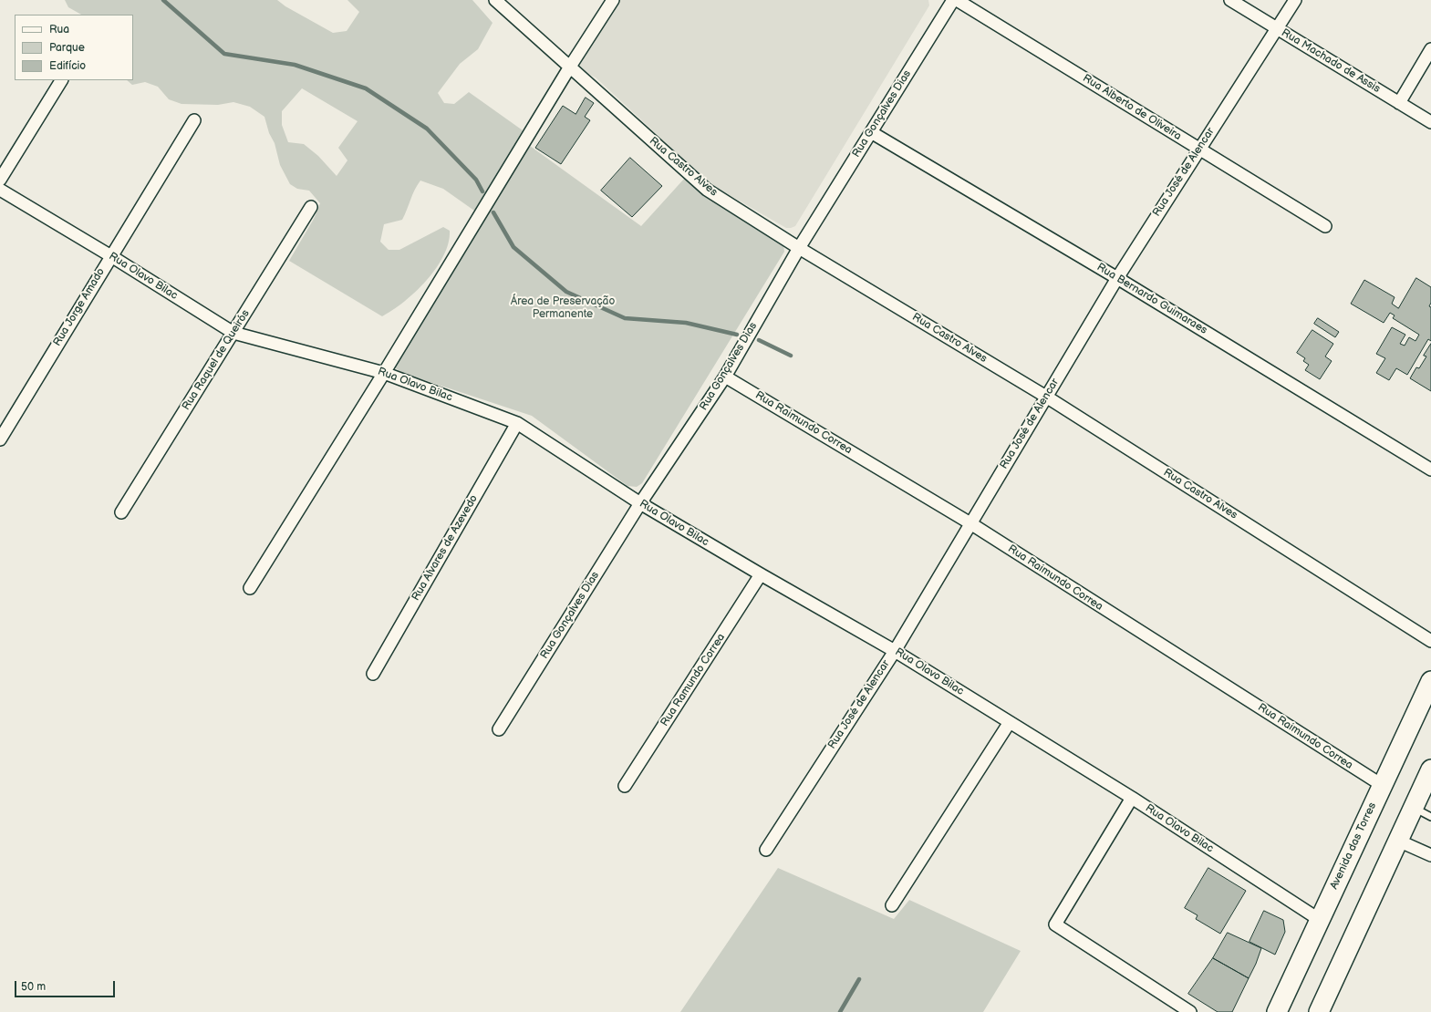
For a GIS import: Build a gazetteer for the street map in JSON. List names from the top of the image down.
{
  "streets": {
    "main road": ["Avenida das Torres"],
    "street": [
      "Rua Machado de Assis",
      "Rua Alberto de Oliveira",
      "Rua Gonçalves Dias",
      "Rua Castro Alves",
      "Rua José de Alencar",
      "Rua Olavo Bilac",
      "Rua Bernardo Guimaraes",
      "Rua Jorge Amado",
      "Rua Raquel de Queirós",
      "Rua Raimundo Correa",
      "Rua Alvares de Azevedo",
      "Rua Ramundo Correa"
    ]
  },
  "crossings": [
    ["Rua Machado de Assis", "Rua José de Alencar"],
    ["Rua Alberto de Oliveira", "Rua José de Alencar"],
    ["Rua Gonçalves Dias", "Rua Castro Alves"],
    ["Rua Gonçalves Dias", "Rua Olavo Bilac"],
    ["Rua Gonçalves Dias", "Rua Bernardo Guimaraes"],
    ["Rua Gonçalves Dias", "Rua Raimundo Correa"],
    ["Rua Castro Alves", "Rua José de Alencar"],
    ["Rua José de Alencar", "Rua Olavo Bilac"],
    ["Rua José de Alencar", "Rua Bernardo Guimaraes"],
    ["Rua José de Alencar", "Rua Raimundo Correa"],
    ["Rua Olavo Bilac", "Rua Jorge Amado"],
    ["Rua Olavo Bilac", "Rua Raquel de Queirós"],
    ["Rua Olavo Bilac", "Rua Alvares de Azevedo"],
    ["Rua Olavo Bilac", "Rua Ramundo Correa"],
    ["Rua Olavo Bilac", "Avenida das Torres"],
    ["Rua Raimundo Correa", "Avenida das Torres"]
  ],
  "parks": ["Área de Preservação Permanente"],
  "legend": ["Rua", "Parque", "Edifício"],
  "scale_bar": "50 m"
}
